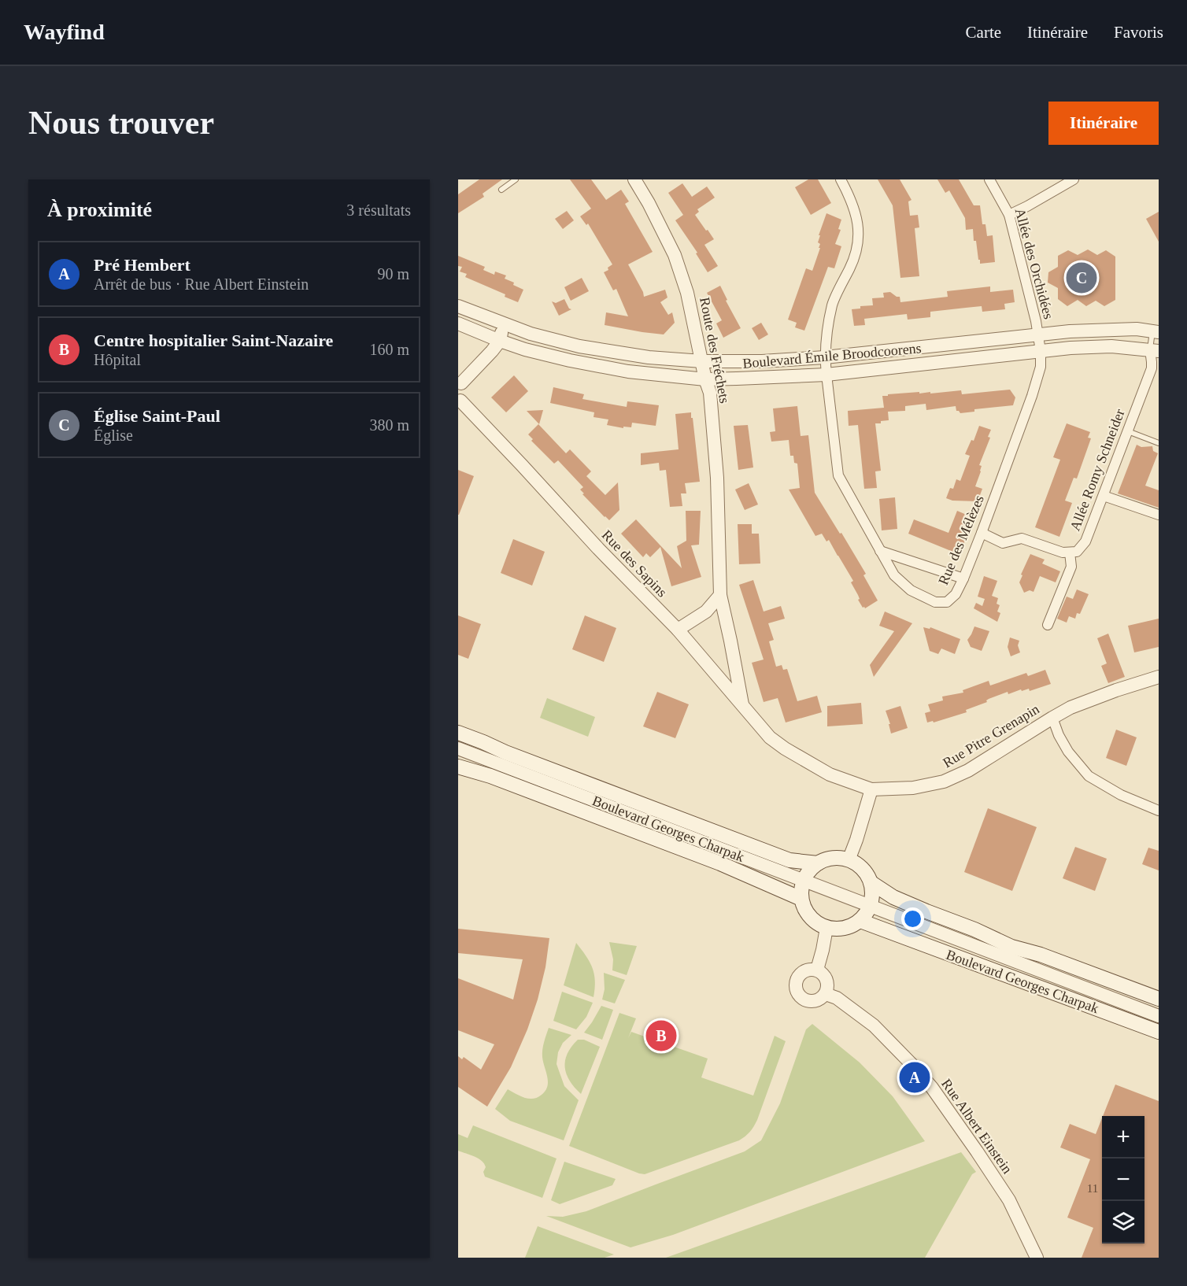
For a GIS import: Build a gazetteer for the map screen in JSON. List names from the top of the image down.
{
  "streets": {
    "main road": ["Boulevard Georges Charpak"],
    "street": [
      "Allée des Orchidées",
      "Route des Fréchets",
      "Boulevard Émile Broodcoorens",
      "Allée Romy Schneider",
      "Rue des Mélèzes",
      "Rue des Sapins",
      "Rue Pitre Grenapin",
      "Rue Albert Einstein"
    ]
  },
  "crossings": [
    ["Allée des Orchidées", "Boulevard Émile Broodcoorens"],
    ["Allée des Orchidées", "Rue des Mélèzes"],
    ["Route des Fréchets", "Boulevard Émile Broodcoorens"],
    ["Route des Fréchets", "Rue des Sapins"],
    ["Boulevard Émile Broodcoorens", "Allée Romy Schneider"],
    ["Boulevard Émile Broodcoorens", "Rue des Mélèzes"],
    ["Rue des Sapins", "Rue Pitre Grenapin"]
  ],
  "house_numbers": ["11"],
  "page": {
    "header": "Wayfind",
    "nav": ["Carte", "Itinéraire", "Favoris"],
    "buttons": "Itinéraire",
    "title": "Nous trouver",
    "heading": ["À proximité", "3 résultats"],
    "list": [
      {
        "mark": "A",
        "name": "Pré Hembert",
        "note": "Arrêt de bus · Rue Albert Einstein",
        "value": "90 m"
      },
      {
        "mark": "B",
        "name": "Centre hospitalier Saint-Nazaire",
        "note": "Hôpital",
        "value": "160 m"
      },
      {
        "mark": "C",
        "name": "Église Saint-Paul",
        "note": "Église",
        "value": "380 m"
      }
    ],
    "pins": ["C", "B", "A"],
    "map_buttons": ["+", "−"]
  }
}
